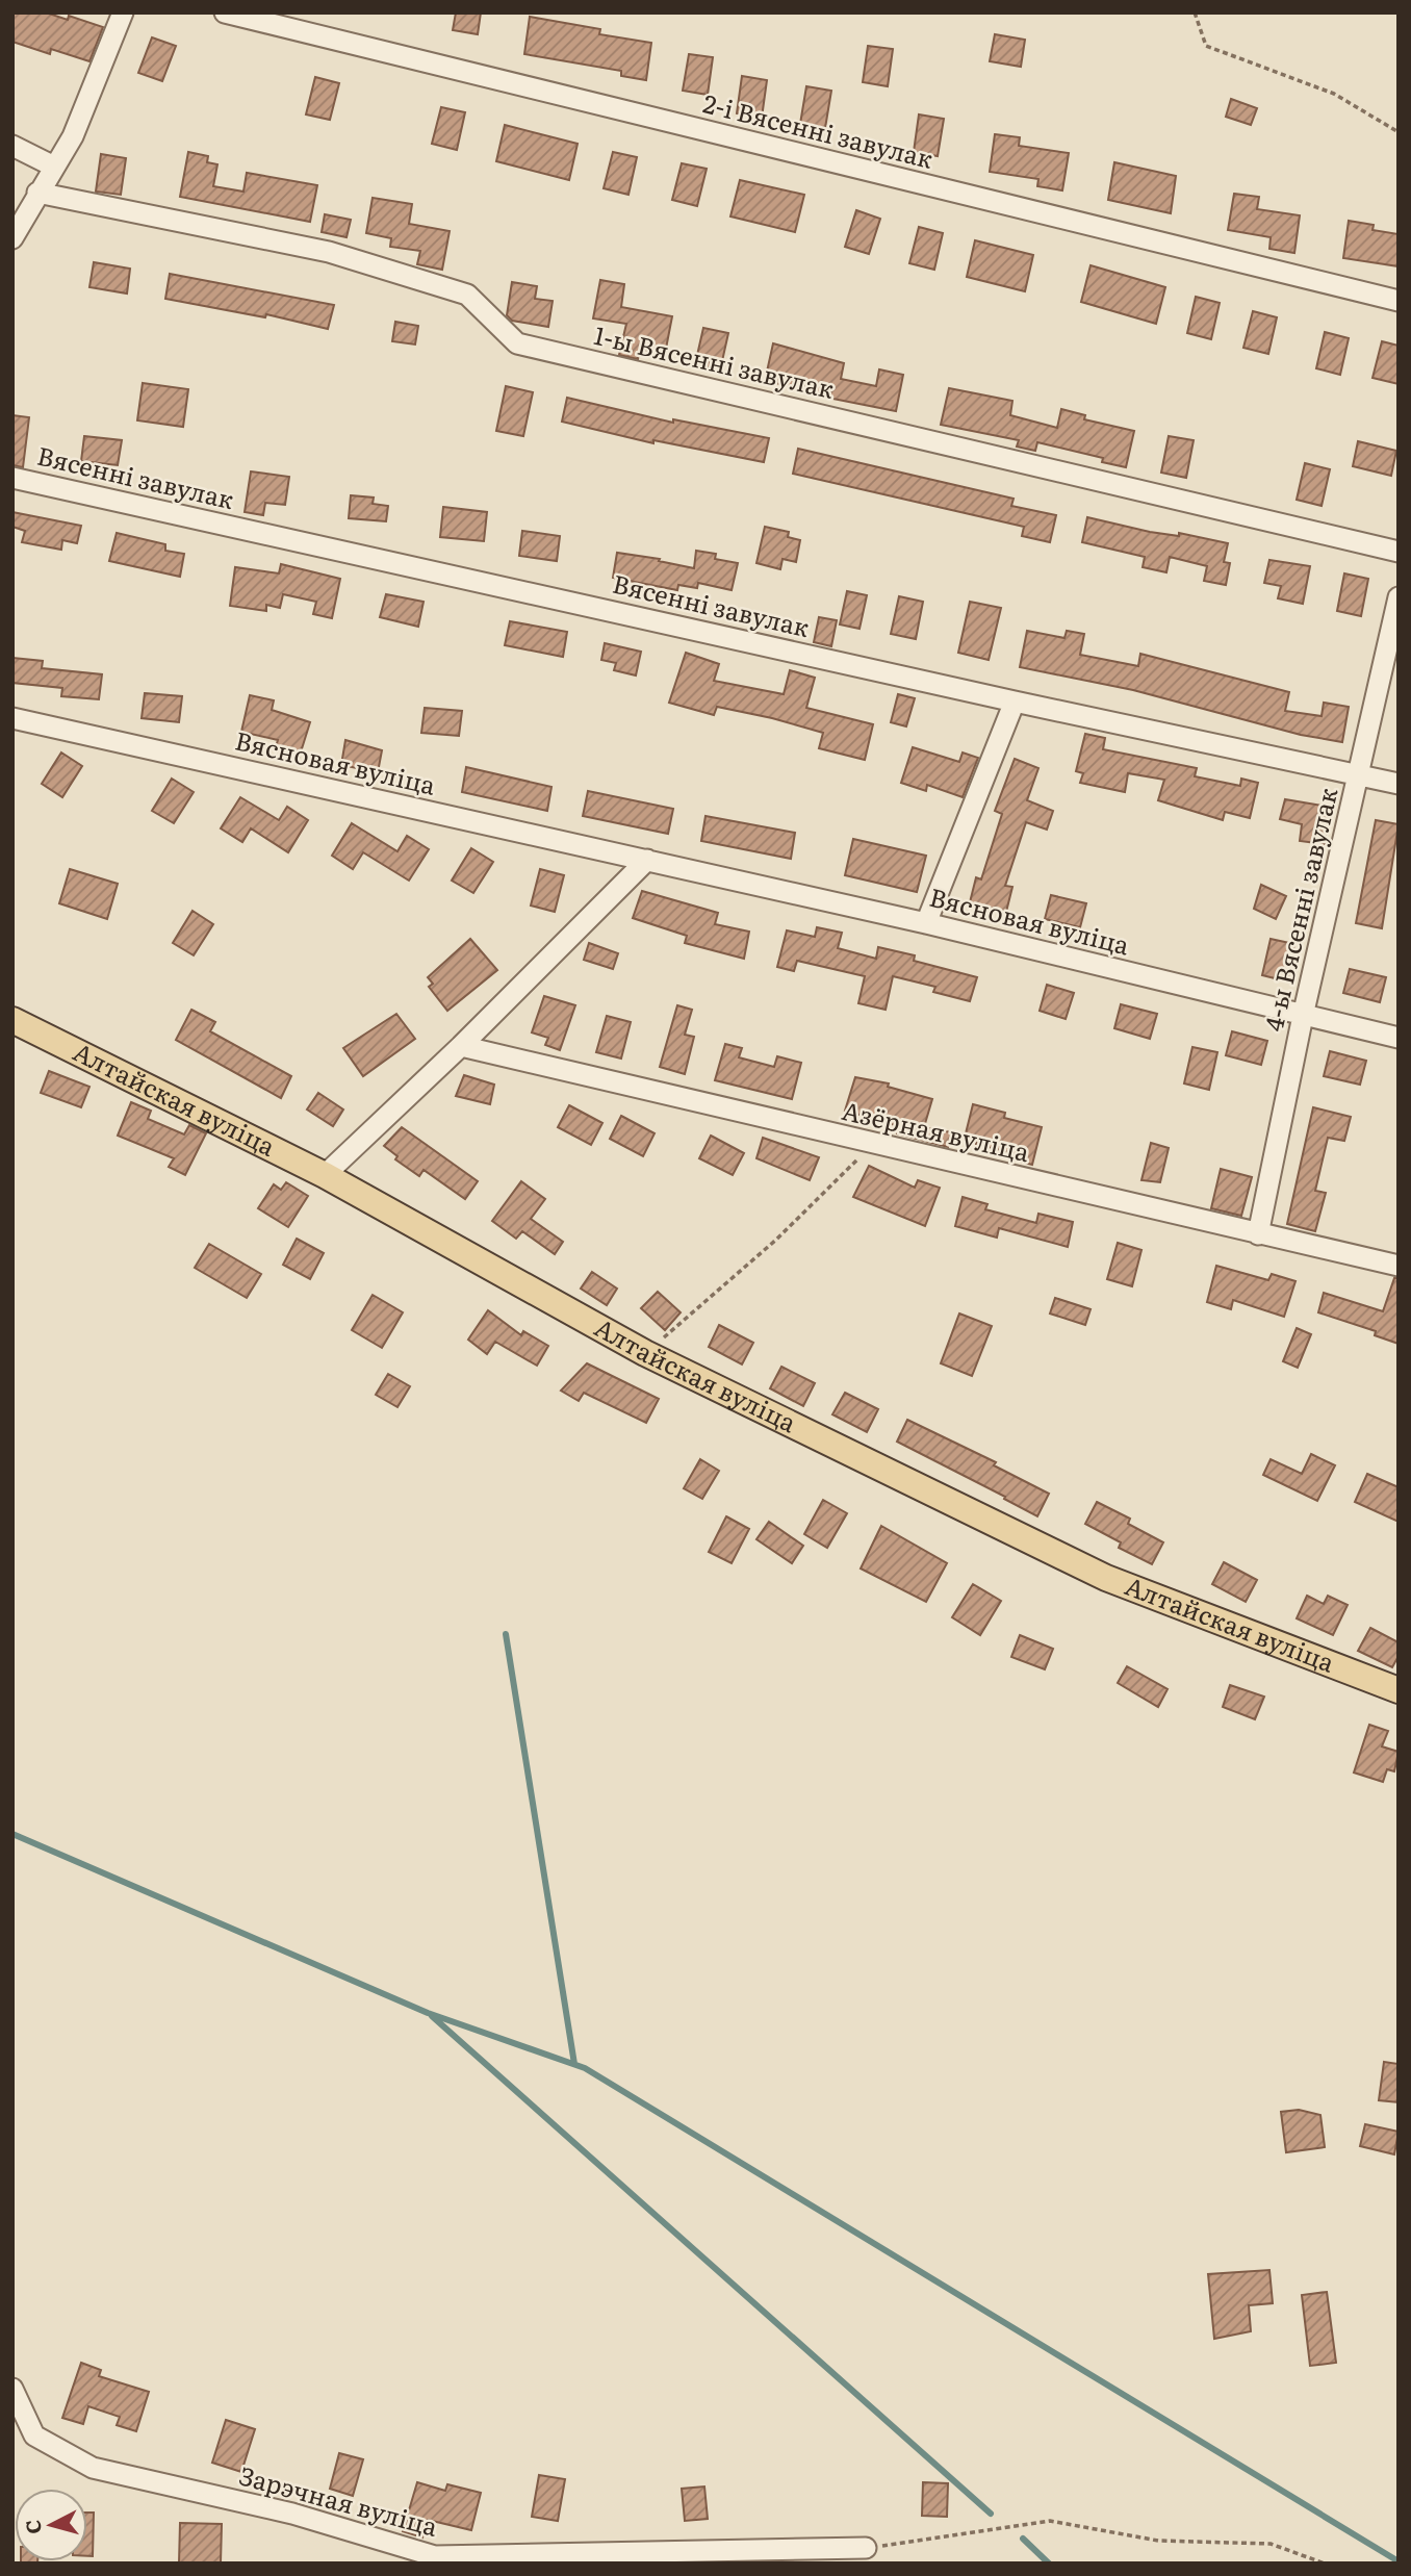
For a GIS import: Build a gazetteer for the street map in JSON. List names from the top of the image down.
{
  "streets": {
    "main road": ["Алтайская вуліца"],
    "street": [
      "2-і Вясенні завулак",
      "1-ы Вясенні завулак",
      "Вясенні завулак",
      "Вясновая вуліца",
      "4-ы Вясенні завулак",
      "Азёрная вуліца",
      "Зарэчная вуліца"
    ]
  },
  "crossings": [
    ["Вясенні завулак", "4-ы Вясенні завулак"],
    ["Вясновая вуліца", "4-ы Вясенні завулак"],
    ["4-ы Вясенні завулак", "Азёрная вуліца"]
  ],
  "north": "left"
}
